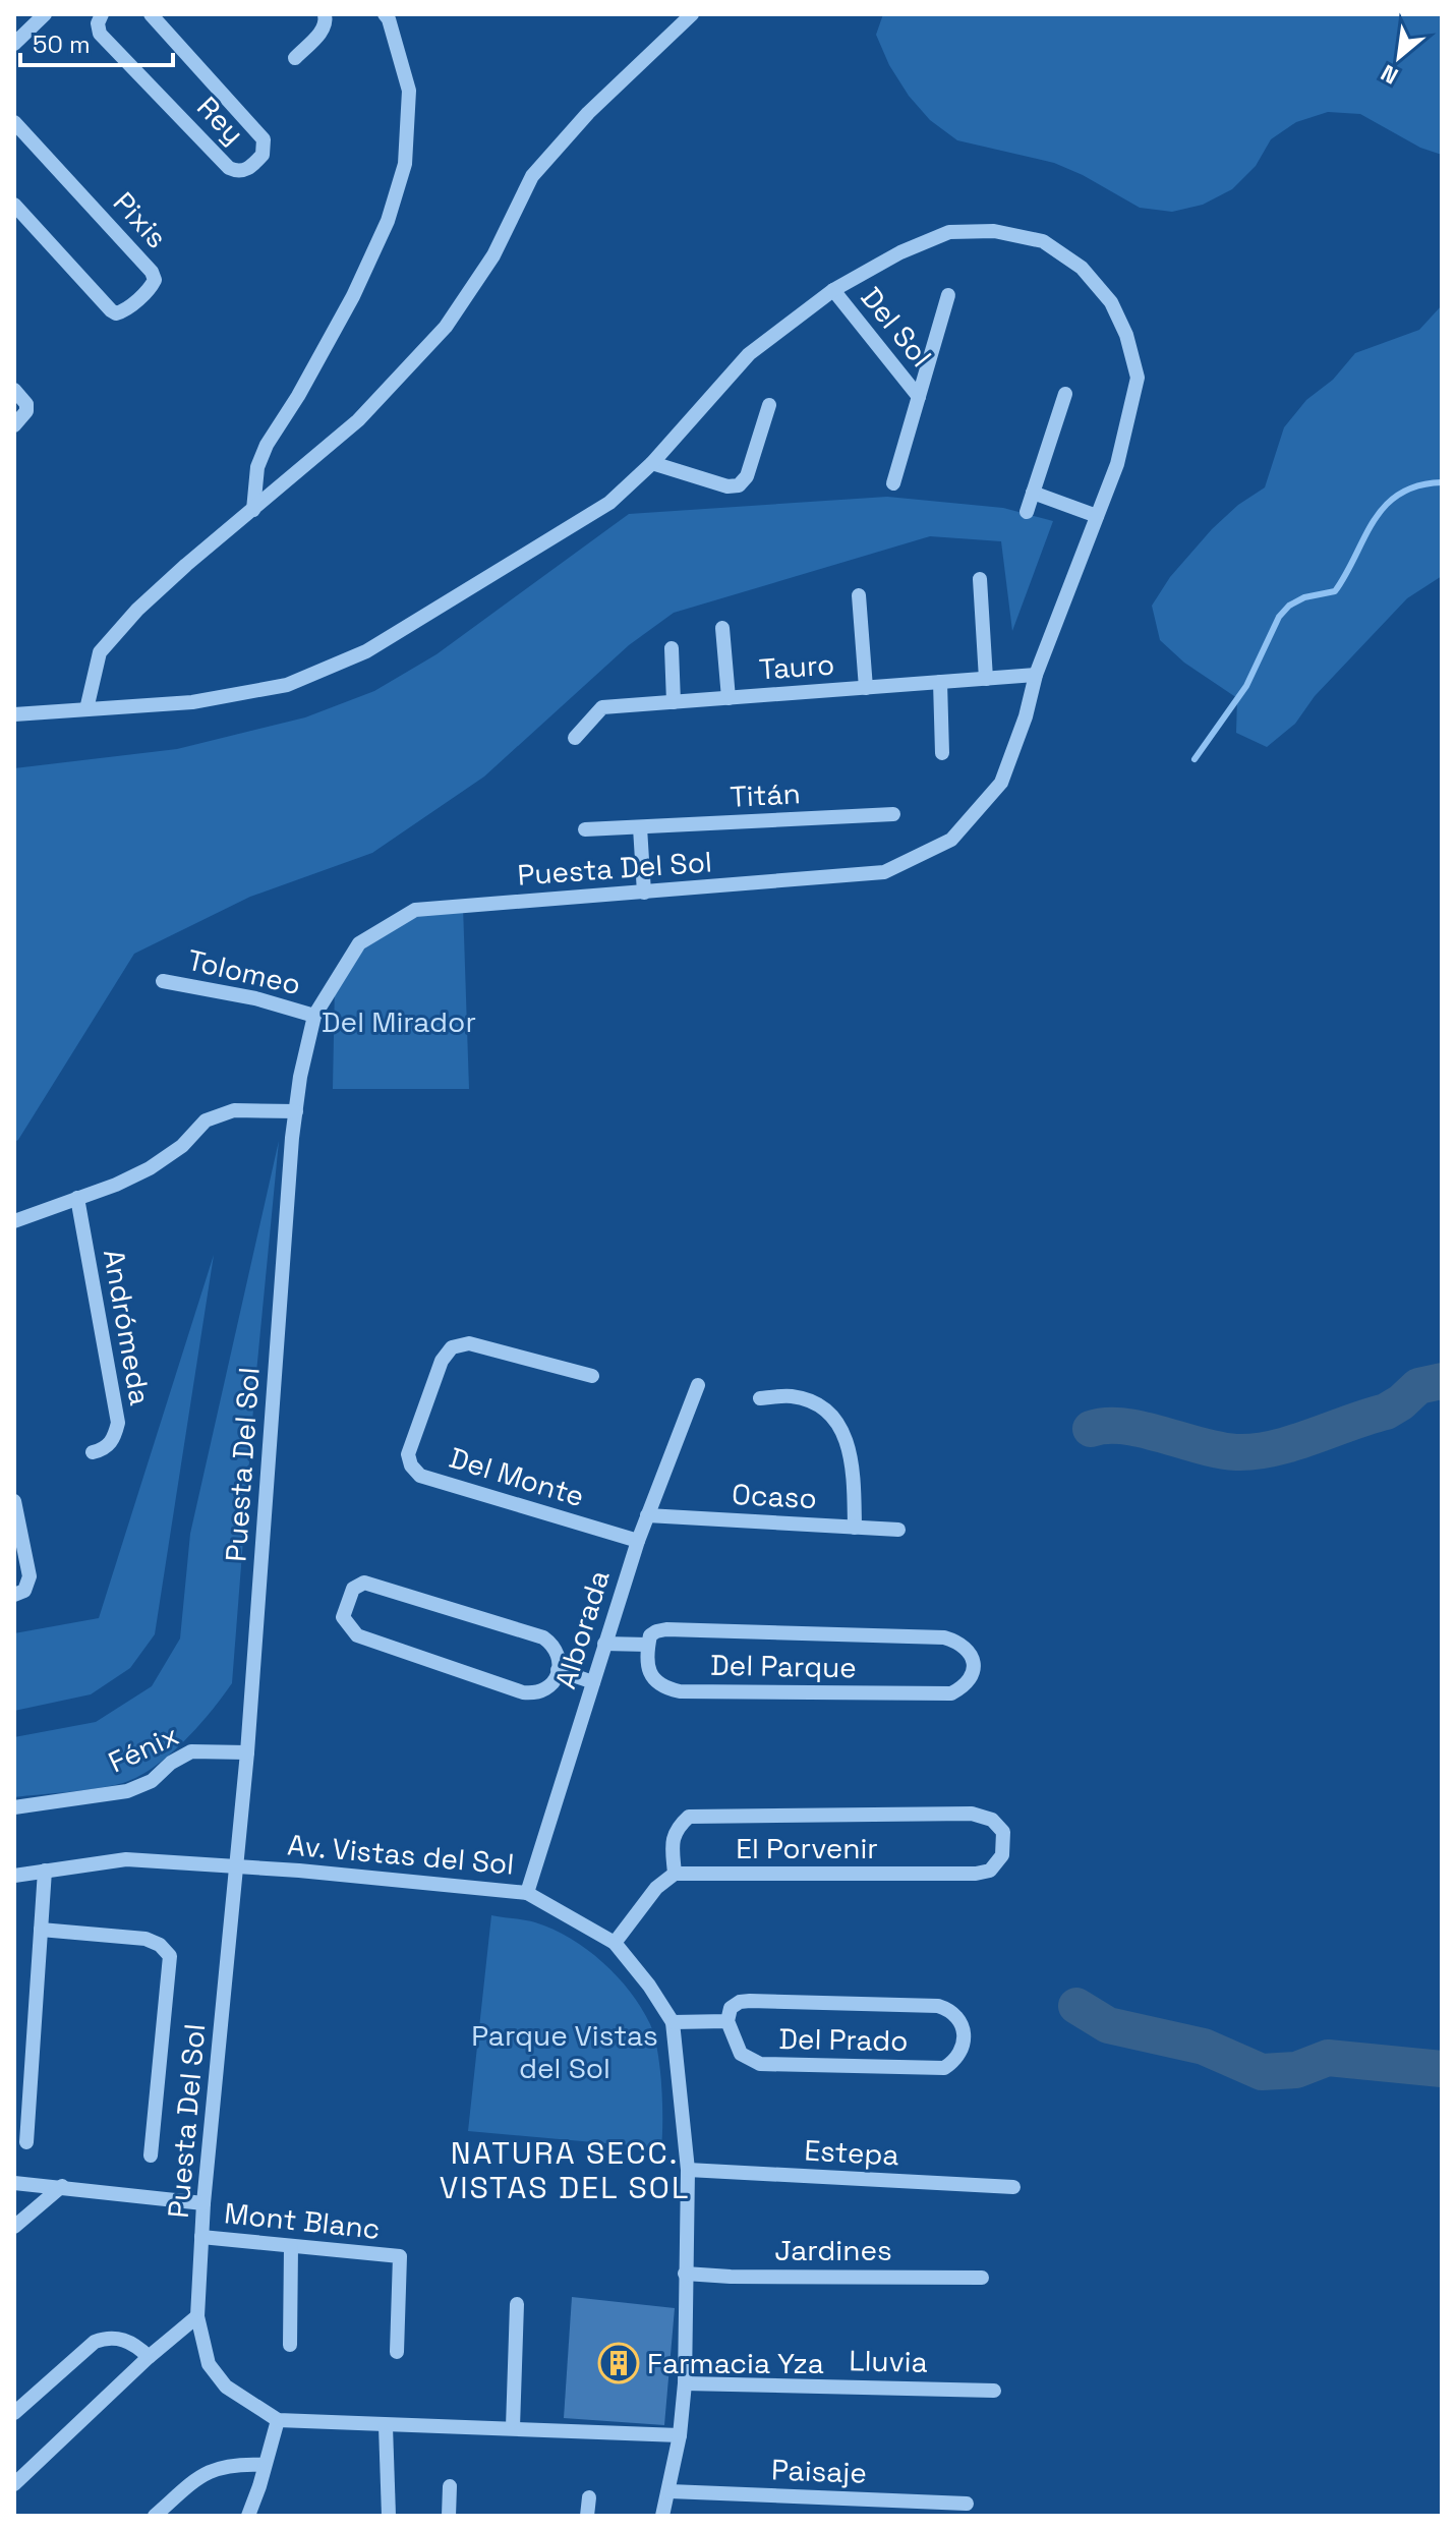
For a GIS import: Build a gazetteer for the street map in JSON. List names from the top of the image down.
{
  "streets": {
    "street": [
      "Rey",
      "Pixis",
      "Del Sol",
      "Tauro",
      "Titán",
      "Puesta Del Sol",
      "Tolomeo",
      "Andrómeda",
      "Del Monte",
      "Ocaso",
      "Alborada",
      "Del Parque",
      "Fénix",
      "El Porvenir",
      "Av. Vistas del Sol",
      "Del Prado",
      "Estepa",
      "Mont Blanc",
      "Jardines",
      "Lluvia",
      "Paisaje"
    ]
  },
  "crossings": [
    ["Del Sol", "Puesta Del Sol"],
    ["Tauro", "Puesta Del Sol"],
    ["Puesta Del Sol", "Tolomeo"],
    ["Puesta Del Sol", "Fénix"],
    ["Puesta Del Sol", "Av. Vistas del Sol"],
    ["Puesta Del Sol", "Mont Blanc"],
    ["Del Monte", "Alborada"],
    ["Ocaso", "Alborada"],
    ["Alborada", "Av. Vistas del Sol"],
    ["Av. Vistas del Sol", "Estepa"],
    ["Av. Vistas del Sol", "Jardines"],
    ["Av. Vistas del Sol", "Lluvia"],
    ["Av. Vistas del Sol", "Paisaje"]
  ],
  "districts": ["NATURA SECC. VISTAS DEL SOL"],
  "parks": ["Del Mirador", "Parque Vistas del Sol"],
  "places": {
    "building": ["Farmacia Yza"]
  },
  "scale_bar": "50 m",
  "north": "bottom left"
}
